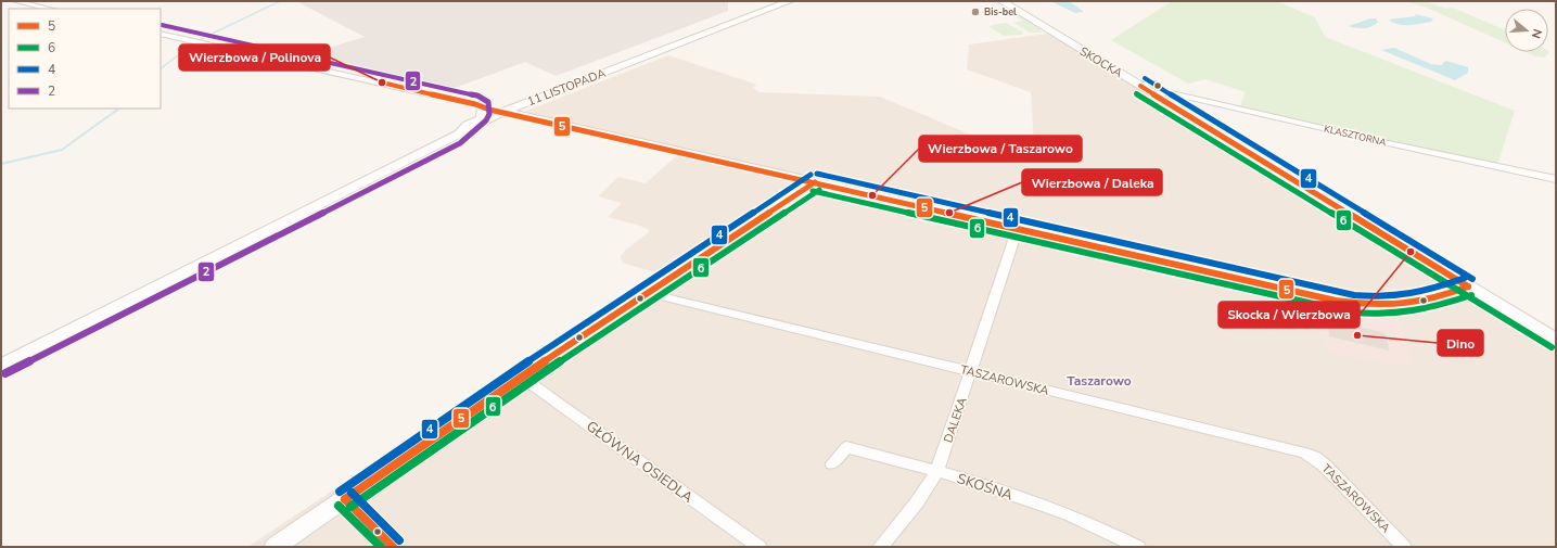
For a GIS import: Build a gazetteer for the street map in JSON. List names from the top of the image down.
{
  "streets": {
    "street": [
      "SKOCKA",
      "11 LISTOPADA",
      "KLASZTORNA",
      "TASZAROWSKA",
      "DALEKA",
      "GŁÓWNA OSIEDLA",
      "SKOŚNA"
    ]
  },
  "crossings": [
    ["SKOCKA", "KLASZTORNA"],
    ["TASZAROWSKA", "DALEKA"],
    ["DALEKA", "SKOŚNA"]
  ],
  "districts": ["Taszarowo"],
  "places": [
    "Bis-bel",
    "Wierzbowa / Polinova",
    "Wierzbowa / Taszarowo",
    "Wierzbowa / Daleka",
    "Skocka / Wierzbowa",
    "Dino"
  ],
  "lines": [
    "transit line 2",
    "transit line 4",
    "transit line 5",
    "transit line 6"
  ],
  "legend": [
    "5",
    "6",
    "4",
    "2"
  ],
  "north": "right"
}
